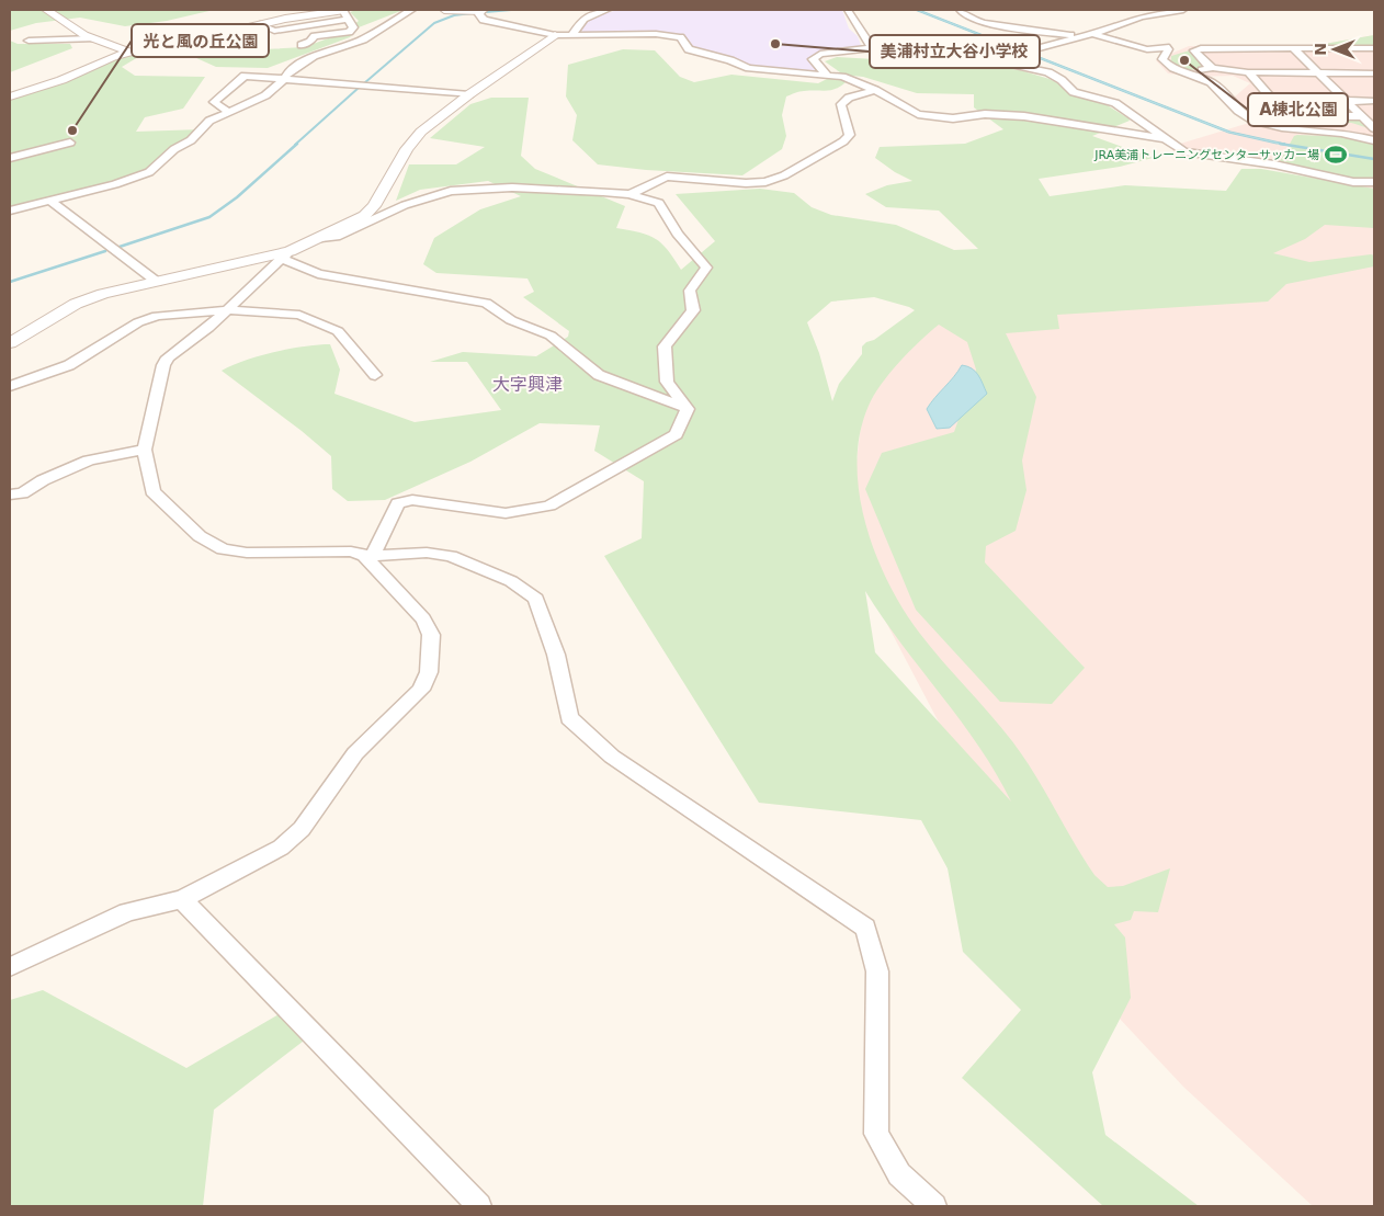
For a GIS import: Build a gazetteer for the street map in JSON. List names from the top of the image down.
{
  "districts": ["大字興津"],
  "places": {
    "other": ["美浦村立大谷小学校", "A棟北公園", "光と風の丘公園"],
    "sports": ["JRA美浦トレーニングセンターサッカー場"]
  },
  "north": "left"
}
